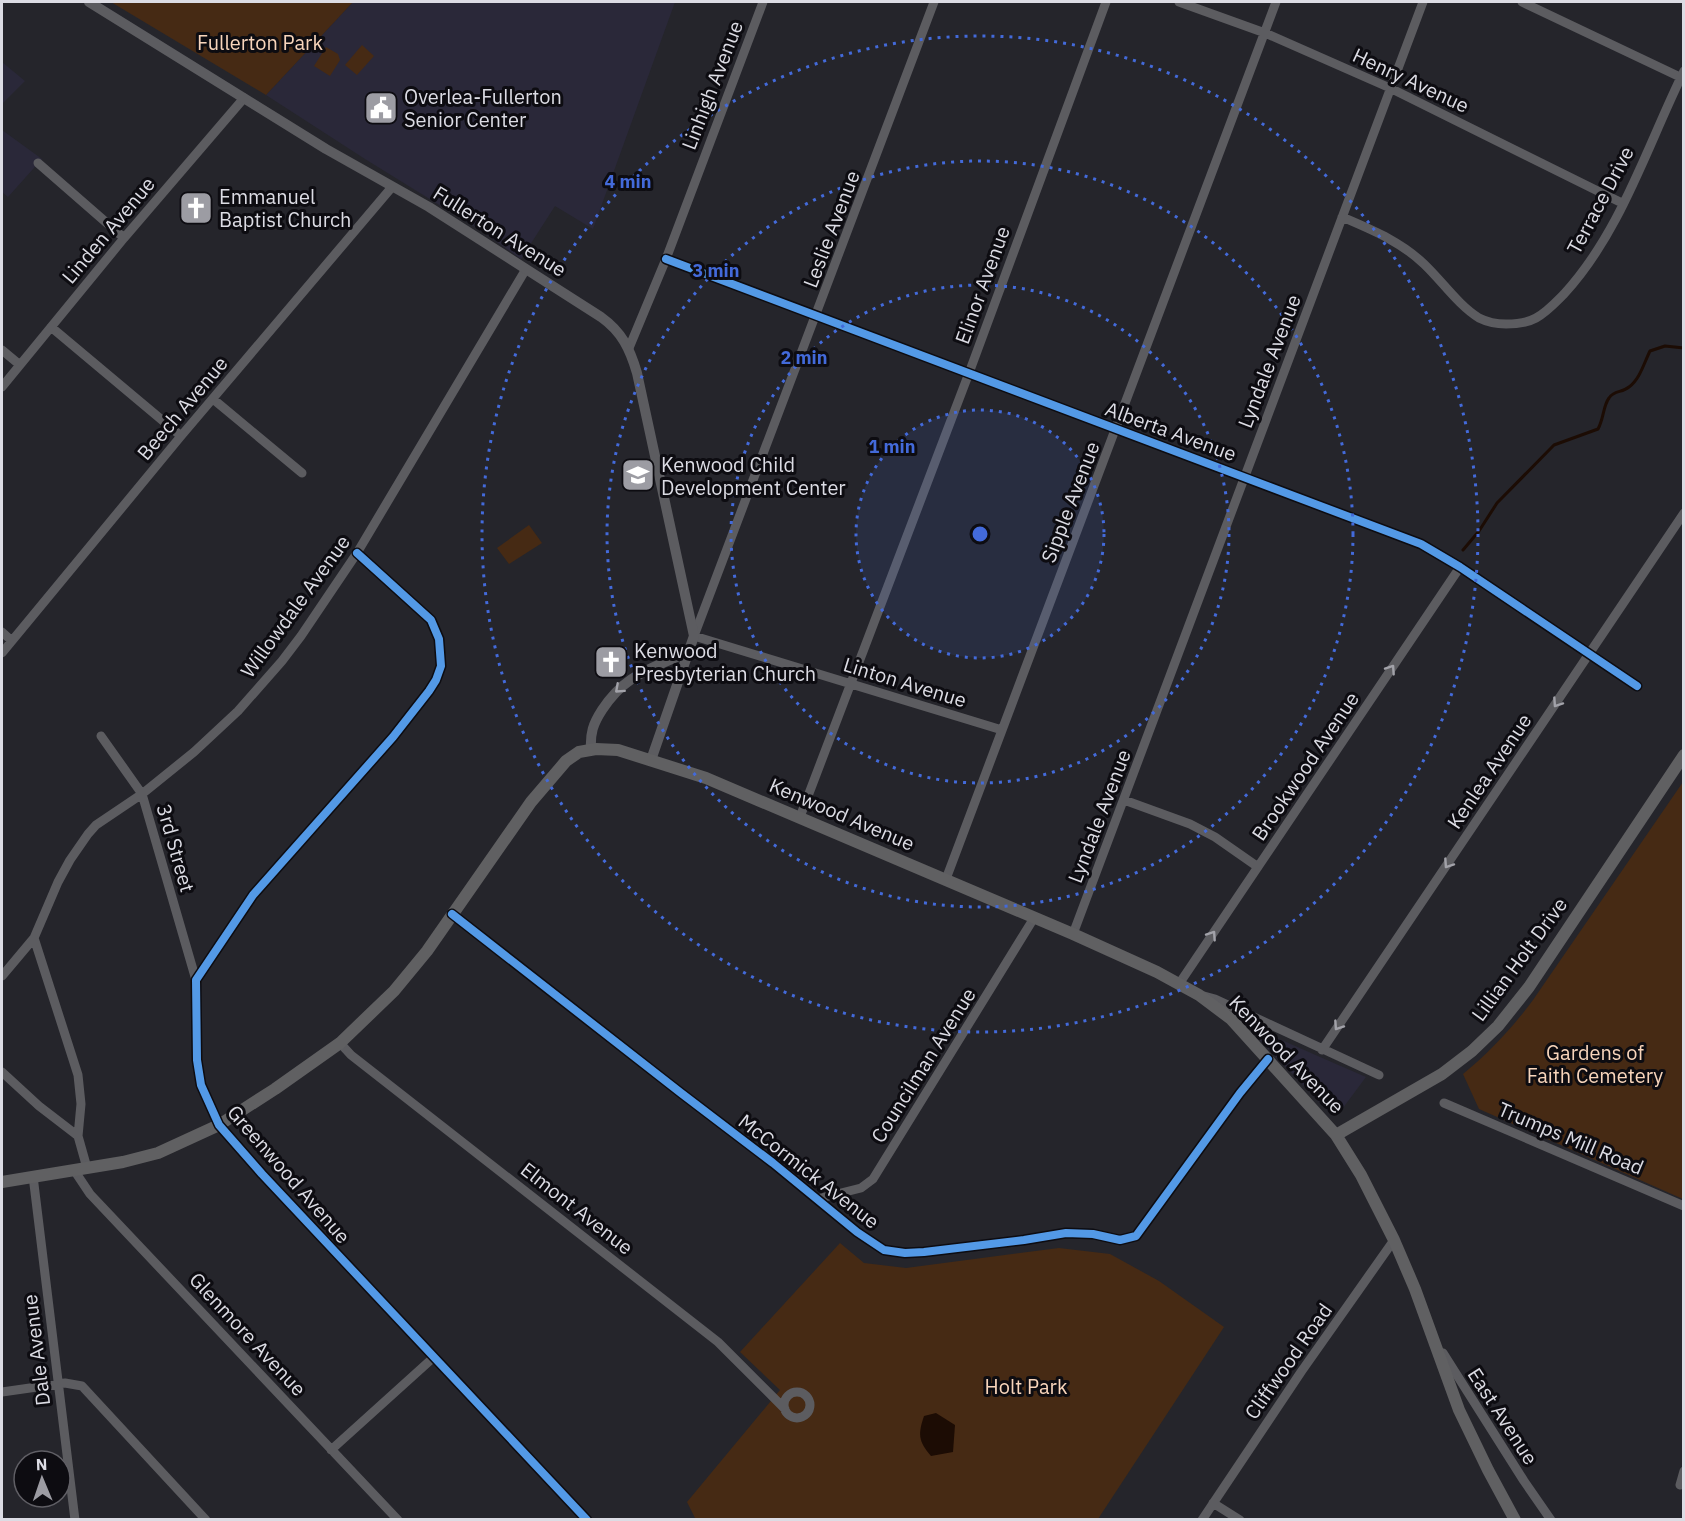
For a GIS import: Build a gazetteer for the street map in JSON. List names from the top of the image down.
{
  "streets": {
    "main road": ["Kenwood Avenue", "Lillian Holt Drive"],
    "street": [
      "Henry Avenue",
      "Linhigh Avenue",
      "Terrace Drive",
      "Leslie Avenue",
      "Linden Avenue",
      "Fullerton Avenue",
      "Elinor Avenue",
      "Lyndale Avenue",
      "Beech Avenue",
      "Alberta Avenue",
      "Sipple Avenue",
      "Willowdale Avenue",
      "Linton Avenue",
      "Brookwood Avenue",
      "Kenlea Avenue",
      "3rd Street",
      "Councilman Avenue",
      "Trumps Mill Road",
      "McCormick Avenue",
      "Greenwood Avenue",
      "Elmont Avenue",
      "Glenmore Avenue",
      "Dale Avenue",
      "Cliffwood Road",
      "East Avenue"
    ]
  },
  "crossings": [
    ["Henry Avenue", "Terrace Drive"],
    ["Henry Avenue", "Lyndale Avenue"],
    ["Henry Avenue", "Sipple Avenue"],
    ["Linhigh Avenue", "Fullerton Avenue"],
    ["Linhigh Avenue", "Alberta Avenue"],
    ["Terrace Drive", "Lyndale Avenue"],
    ["Leslie Avenue", "Fullerton Avenue"],
    ["Leslie Avenue", "Alberta Avenue"],
    ["Leslie Avenue", "Linton Avenue"],
    ["Leslie Avenue", "Kenwood Avenue"],
    ["Linden Avenue", "Fullerton Avenue"],
    ["Fullerton Avenue", "Beech Avenue"],
    ["Fullerton Avenue", "Willowdale Avenue"],
    ["Fullerton Avenue", "Linton Avenue"],
    ["Elinor Avenue", "Alberta Avenue"],
    ["Elinor Avenue", "Linton Avenue"],
    ["Elinor Avenue", "Kenwood Avenue"],
    ["Lyndale Avenue", "Alberta Avenue"],
    ["Lyndale Avenue", "Kenwood Avenue"],
    ["Alberta Avenue", "Sipple Avenue"],
    ["Alberta Avenue", "Brookwood Avenue"],
    ["Alberta Avenue", "Kenlea Avenue"],
    ["Sipple Avenue", "Linton Avenue"],
    ["Sipple Avenue", "Kenwood Avenue"],
    ["Willowdale Avenue", "3rd Street"],
    ["Brookwood Avenue", "Kenwood Avenue"],
    ["Kenwood Avenue", "Lillian Holt Drive"],
    ["Kenwood Avenue", "Councilman Avenue"],
    ["Kenwood Avenue", "McCormick Avenue"],
    ["Kenwood Avenue", "Greenwood Avenue"],
    ["Kenwood Avenue", "Elmont Avenue"],
    ["Kenwood Avenue", "Glenmore Avenue"],
    ["Kenwood Avenue", "Dale Avenue"],
    ["Kenwood Avenue", "Cliffwood Road"],
    ["Kenwood Avenue", "East Avenue"],
    ["3rd Street", "Greenwood Avenue"],
    ["Councilman Avenue", "McCormick Avenue"]
  ],
  "one_way": ["Brookwood Avenue", "Kenlea Avenue"],
  "parks": ["Fullerton Park", "Gardens of Faith Cemetery", "Holt Park"],
  "places": {
    "public building": ["Overlea-Fullerton Senior Center"],
    "church": ["Emmanuel Baptist Church", "Kenwood Presbyterian Church"],
    "school or university": ["Kenwood Child Development Center"]
  },
  "north": "top",
  "rings": [
    "4 min",
    "3 min",
    "2 min",
    "1 min"
  ]
}
